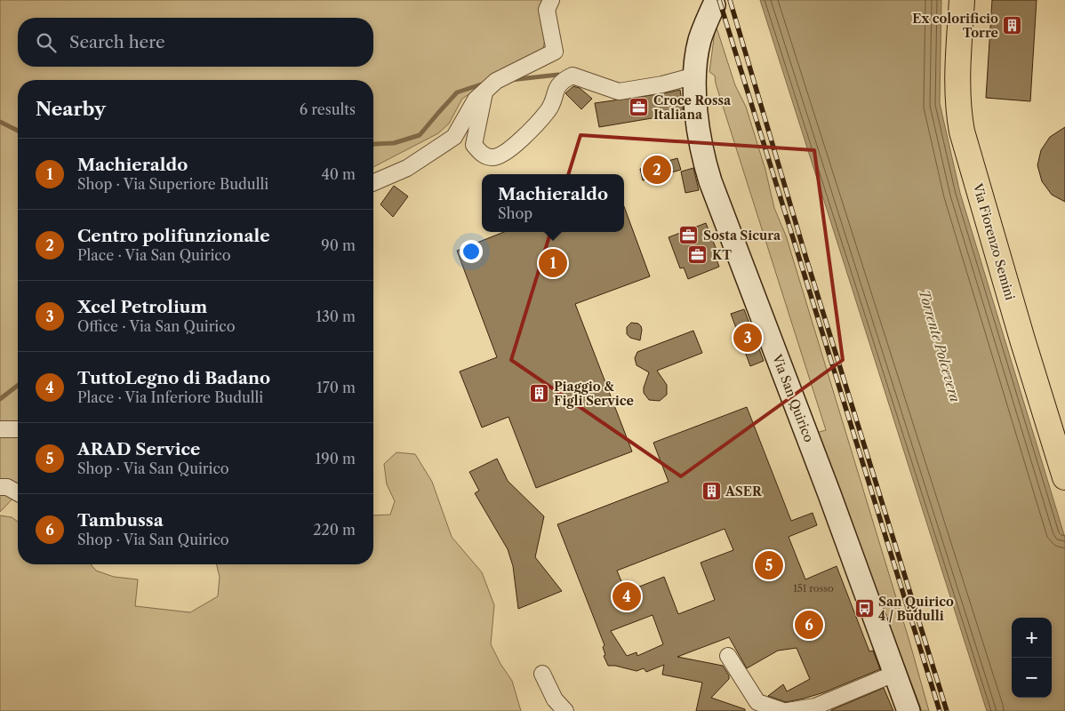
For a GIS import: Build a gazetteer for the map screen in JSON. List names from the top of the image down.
{
  "streets": {
    "main road": ["Via Fiorenzo Semini", "Via San Quirico"]
  },
  "water": ["Torrente Polcevera"],
  "places": {
    "building": ["Ex colorificio Torre", "Piaggio & Figli Service", "ASER"],
    "office": ["Croce Rossa Italiana", "Sosta Sicura", "KT"],
    "bus stop": ["San Quirico 4 / Budulli"]
  },
  "house_numbers": ["151 rosso"],
  "page": {
    "search": "Search here",
    "heading": ["Nearby", "6 results"],
    "list": [
      {
        "mark": "1",
        "name": "Machieraldo",
        "note": "Shop · Via Superiore Budulli",
        "value": "40 m"
      },
      {
        "mark": "2",
        "name": "Centro polifunzionale",
        "note": "Place · Via San Quirico",
        "value": "90 m"
      },
      {
        "mark": "3",
        "name": "Xcel Petrolium",
        "note": "Office · Via San Quirico",
        "value": "130 m"
      },
      {
        "mark": "4",
        "name": "TuttoLegno di Badano",
        "note": "Place · Via Inferiore Budulli",
        "value": "170 m"
      },
      {
        "mark": "5",
        "name": "ARAD Service",
        "note": "Shop · Via San Quirico",
        "value": "190 m"
      },
      {
        "mark": "6",
        "name": "Tambussa",
        "note": "Shop · Via San Quirico",
        "value": "220 m"
      }
    ],
    "pins": [
      "2",
      "1",
      "3",
      "5",
      "4",
      "6"
    ],
    "popup": ["Machieraldo", "Shop"],
    "map_buttons": ["+", "−"]
  }
}
